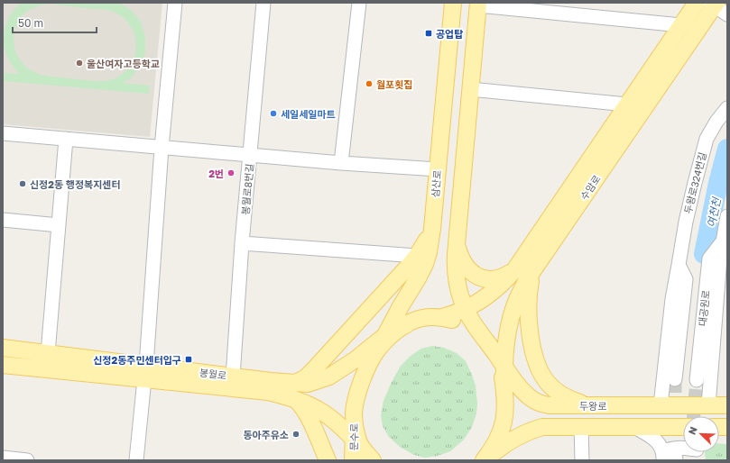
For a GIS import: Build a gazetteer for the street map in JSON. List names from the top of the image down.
{
  "streets": {
    "main road": [
      "삼산로",
      "수암로",
      "봉월로",
      "두왕로"
    ],
    "street": ["두왕로324번길", "봉월로8번길", "대공원로"]
  },
  "crossings": [
    ["두왕로324번길", "대공원로"],
    ["두왕로324번길", "두왕로"],
    ["삼산로", "봉월로"],
    ["수암로", "두왕로"],
    ["봉월로8번길", "봉월로"]
  ],
  "water": ["여천천"],
  "places": {
    "transit": ["공업탑", "신정2동주민센터입구"],
    "other": [
      "울산여자고등학교",
      "월포횟집",
      "세일세일마트",
      "2번",
      "신정2동 행정복지센터",
      "동아주유소"
    ]
  },
  "scale_bar": "50 m",
  "north": "top left"
}
